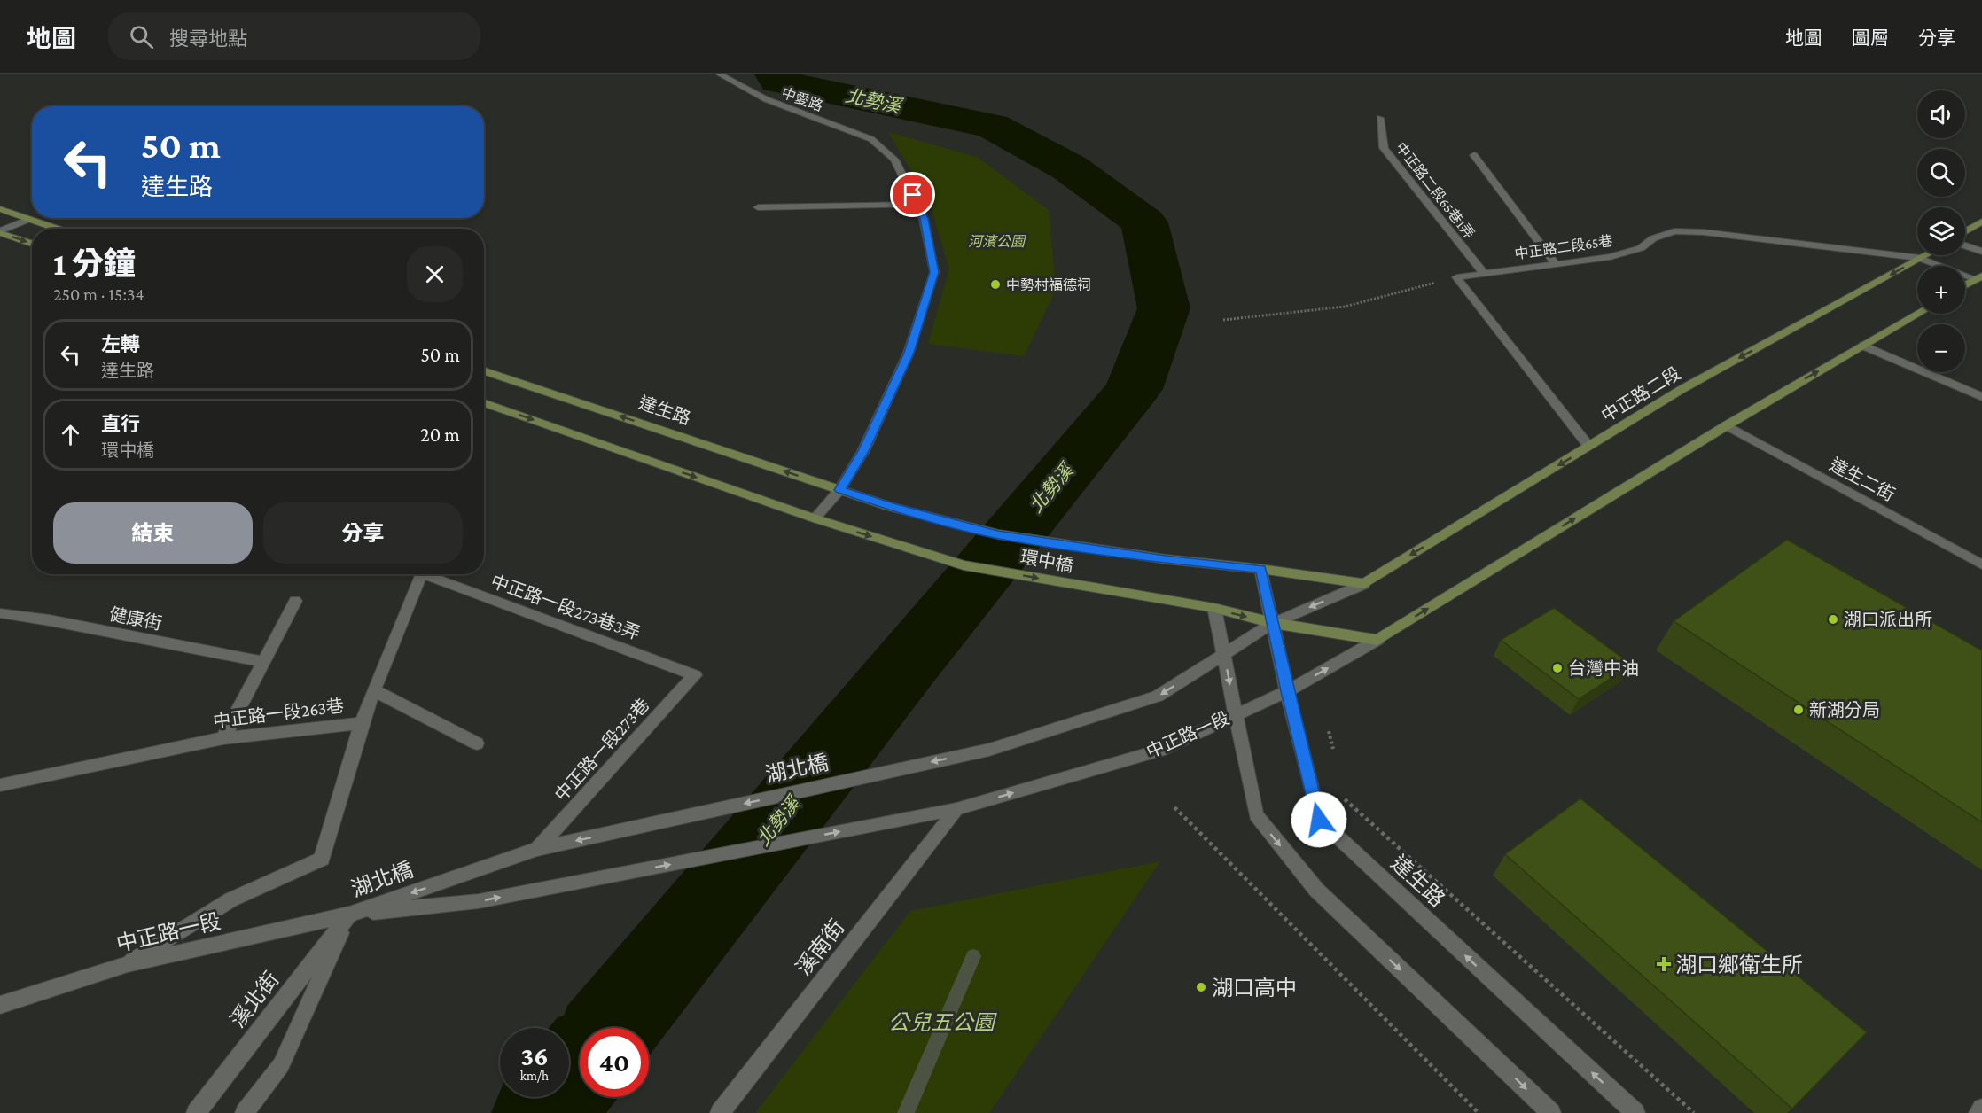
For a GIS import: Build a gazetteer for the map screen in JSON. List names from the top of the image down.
{
  "streets": {
    "main road": ["中正路二段", "達生路", "環中橋"],
    "street": [
      "中愛路",
      "中正路二段65巷1弄",
      "中正路二段65巷",
      "達生二街",
      "中正路一段273巷3弄",
      "健康街",
      "中正路一段263巷",
      "中正路一段",
      "中正路一段273巷",
      "湖北橋",
      "溪南街",
      "溪北街"
    ]
  },
  "crossings": [
    ["中愛路", "達生路"],
    ["中愛路", "環中橋"],
    ["中正路二段65巷1弄", "中正路二段65巷"],
    ["中正路二段65巷", "中正路二段"],
    ["達生路", "環中橋"],
    ["達生路", "中正路一段"],
    ["中正路一段273巷3弄", "中正路一段273巷"],
    ["中正路一段263巷", "中正路一段"],
    ["中正路一段", "湖北橋"],
    ["中正路一段", "溪南街"],
    ["中正路一段", "溪北街"],
    ["中正路一段273巷", "湖北橋"],
    ["湖北橋", "溪南街"],
    ["湖北橋", "溪北街"]
  ],
  "one_way": ["中正路一段"],
  "water": ["北勢溪"],
  "parks": ["河濱公園", "公兒五公園"],
  "places": {
    "other": [
      "中勢村福德祠",
      "湖口派出所",
      "台灣中油",
      "新湖分局",
      "湖口高中"
    ],
    "health": ["湖口鄉衛生所"]
  },
  "page": {
    "header": "地圖",
    "search": "搜尋地點",
    "nav": ["地圖", "圖層", "分享"],
    "map_buttons": ["+", "−"],
    "turn": ["50 m", "達生路"],
    "heading": ["1 分鐘", "250 m · 15:34"],
    "list": [
      {
        "name": "左轉",
        "note": "達生路",
        "value": "50 m"
      },
      {
        "name": "直行",
        "note": "環中橋",
        "value": "20 m"
      }
    ],
    "buttons": ["結束", "分享"],
    "speed": "36 km/h",
    "limit": "40"
  }
}
